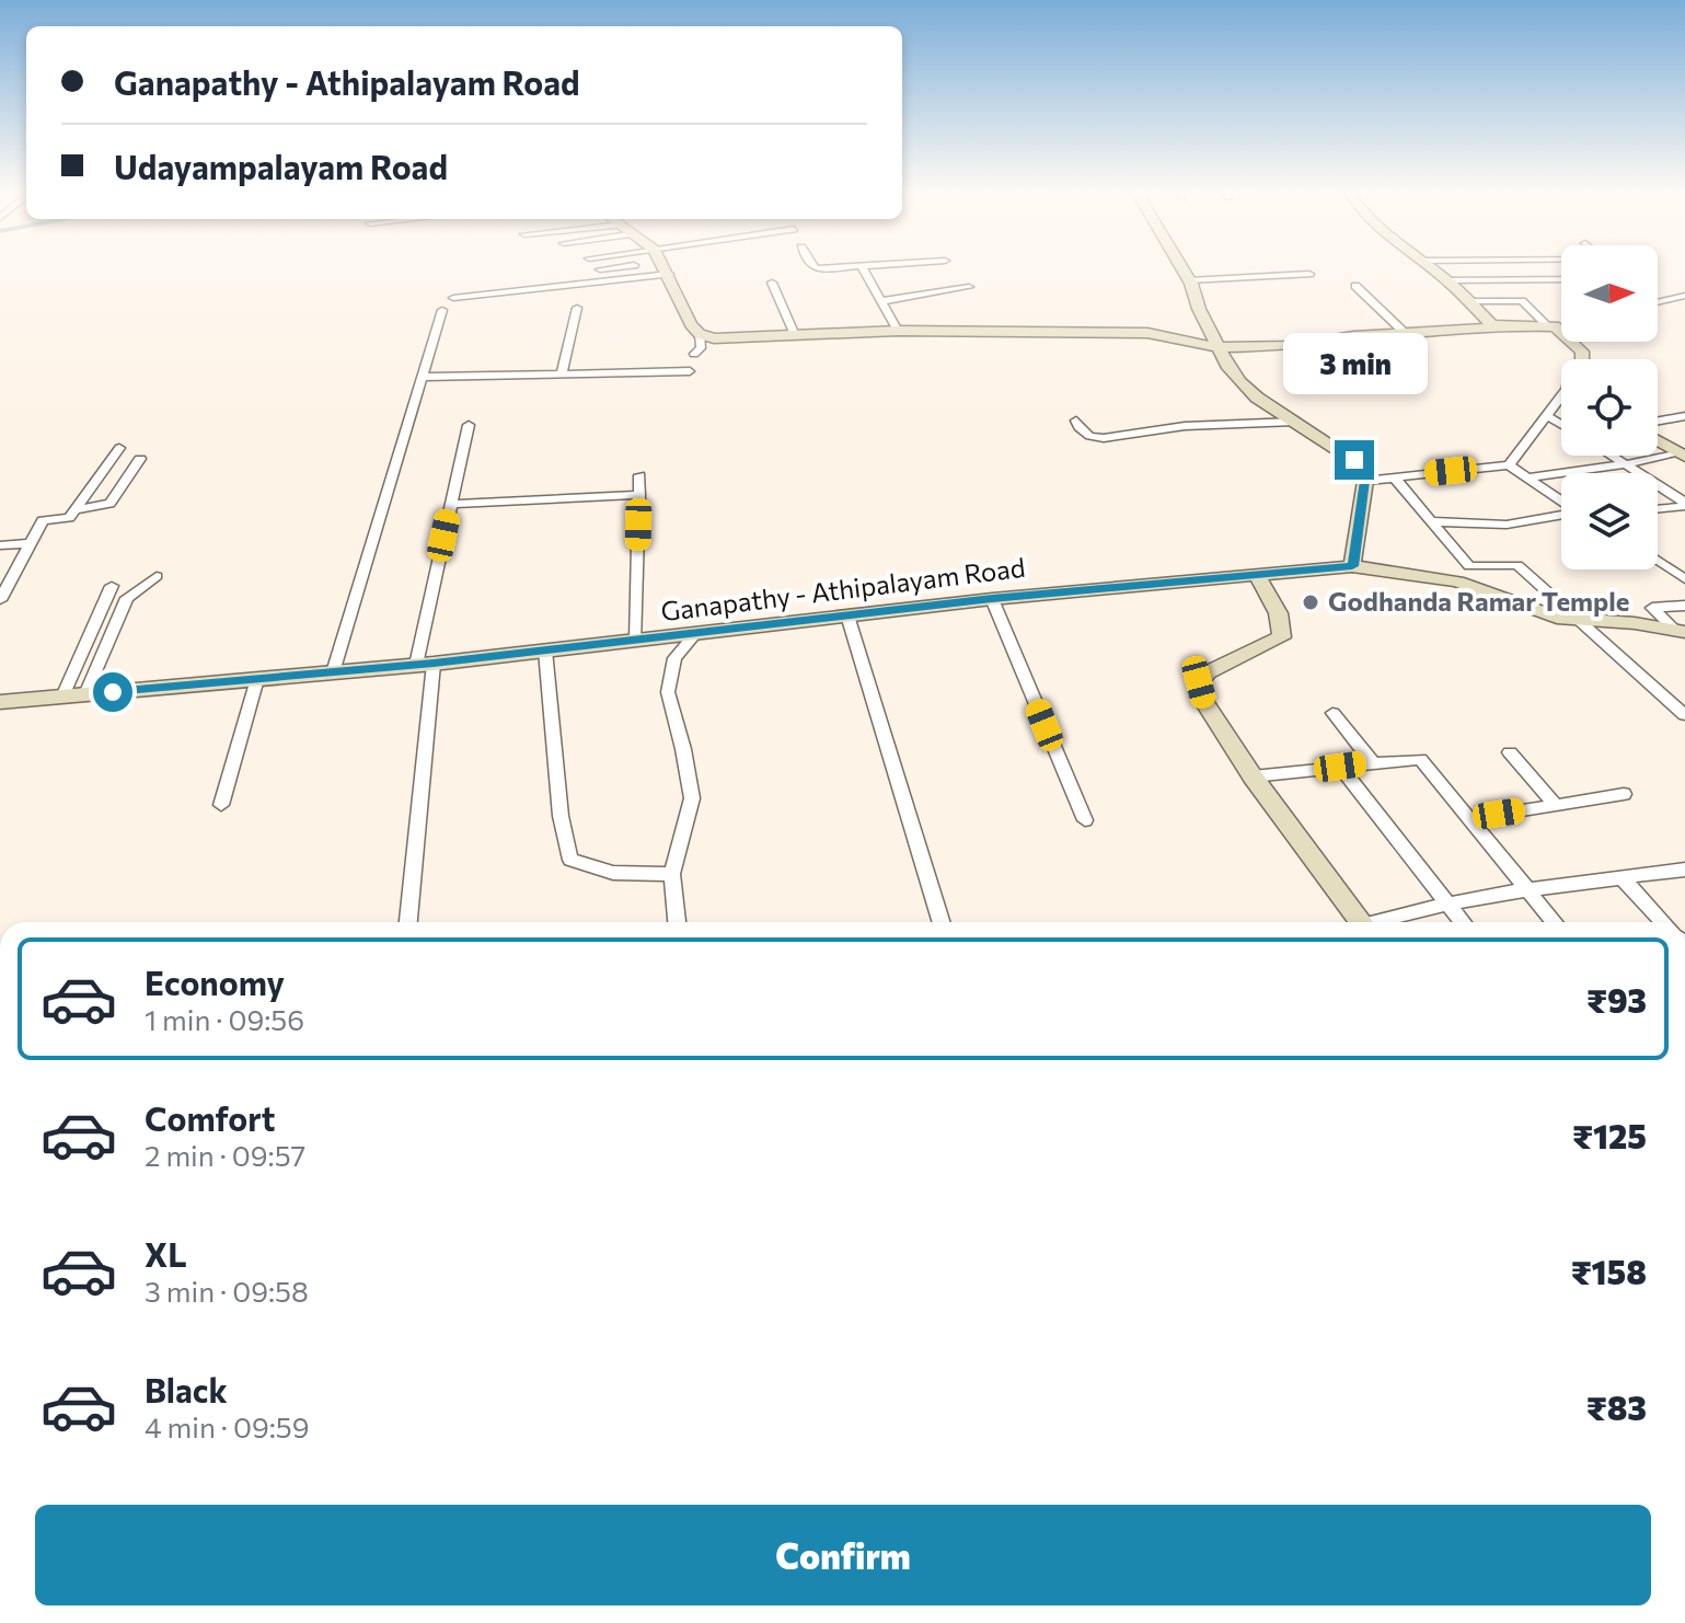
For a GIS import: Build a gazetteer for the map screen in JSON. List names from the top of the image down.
{
  "streets": {
    "street": ["Ganapathy - Athipalayam Road"]
  },
  "places": ["Godhanda Ramar Temple"],
  "north": "right",
  "page": {
    "banner": ["Ganapathy - Athipalayam Road", "Udayampalayam Road"],
    "bubble": "3 min",
    "list": [
      {
        "name": "Economy",
        "note": "1 min · 09:56",
        "value": "₹93"
      },
      {
        "name": "Comfort",
        "note": "2 min · 09:57",
        "value": "₹125"
      },
      {
        "name": "XL",
        "note": "3 min · 09:58",
        "value": "₹158"
      },
      {
        "name": "Black",
        "note": "4 min · 09:59",
        "value": "₹83"
      }
    ],
    "buttons": "Confirm"
  }
}
